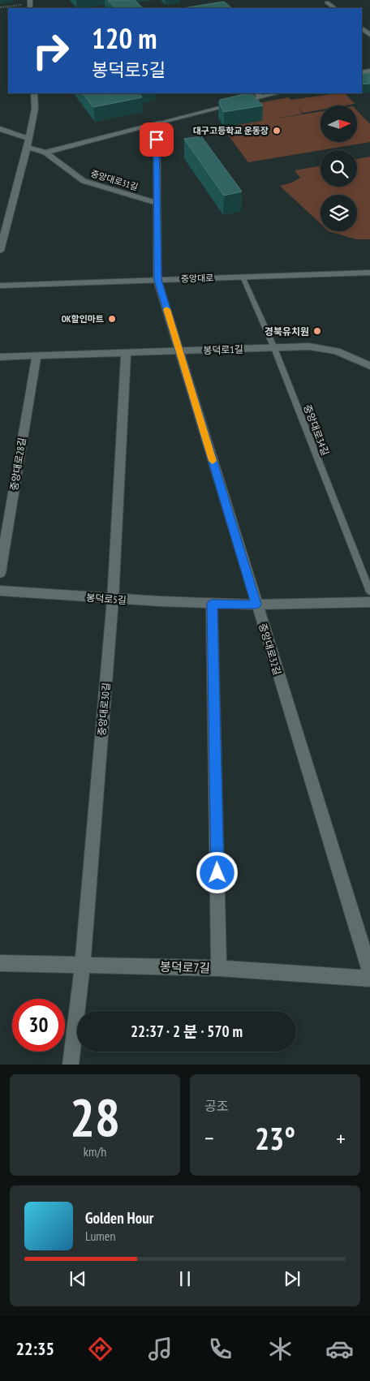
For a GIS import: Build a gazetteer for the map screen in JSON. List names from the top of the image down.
{
  "streets": {
    "street": [
      "중앙대로31길",
      "중앙대로",
      "봉덕로1길",
      "중앙대로28길",
      "봉덕로5길",
      "중앙대로32길",
      "중앙대로30길",
      "봉덕로7길"
    ],
    "lane": ["중앙대로34길"]
  },
  "crossings": [
    ["중앙대로", "중앙대로34길"],
    ["중앙대로", "중앙대로32길"],
    ["봉덕로1길", "중앙대로34길"],
    ["봉덕로1길", "중앙대로28길"],
    ["봉덕로1길", "중앙대로32길"],
    ["봉덕로1길", "중앙대로30길"],
    ["봉덕로5길", "중앙대로32길"],
    ["봉덕로5길", "중앙대로30길"],
    ["중앙대로30길", "봉덕로7길"]
  ],
  "places": ["대구고등학교 운동장", "OK할인마트", "경북유치원"],
  "north": "right",
  "page": {
    "turn": ["120 m", "봉덕로5길"],
    "limit": "30",
    "trip": "22:37 · 2 분 · 570 m",
    "tile": [
      ["28", "km/h"],
      "공조"
    ],
    "heat": ["−", "23°", "+"],
    "song": ["Golden Hour", "Lumen"],
    "tabs": "22:35"
  }
}
